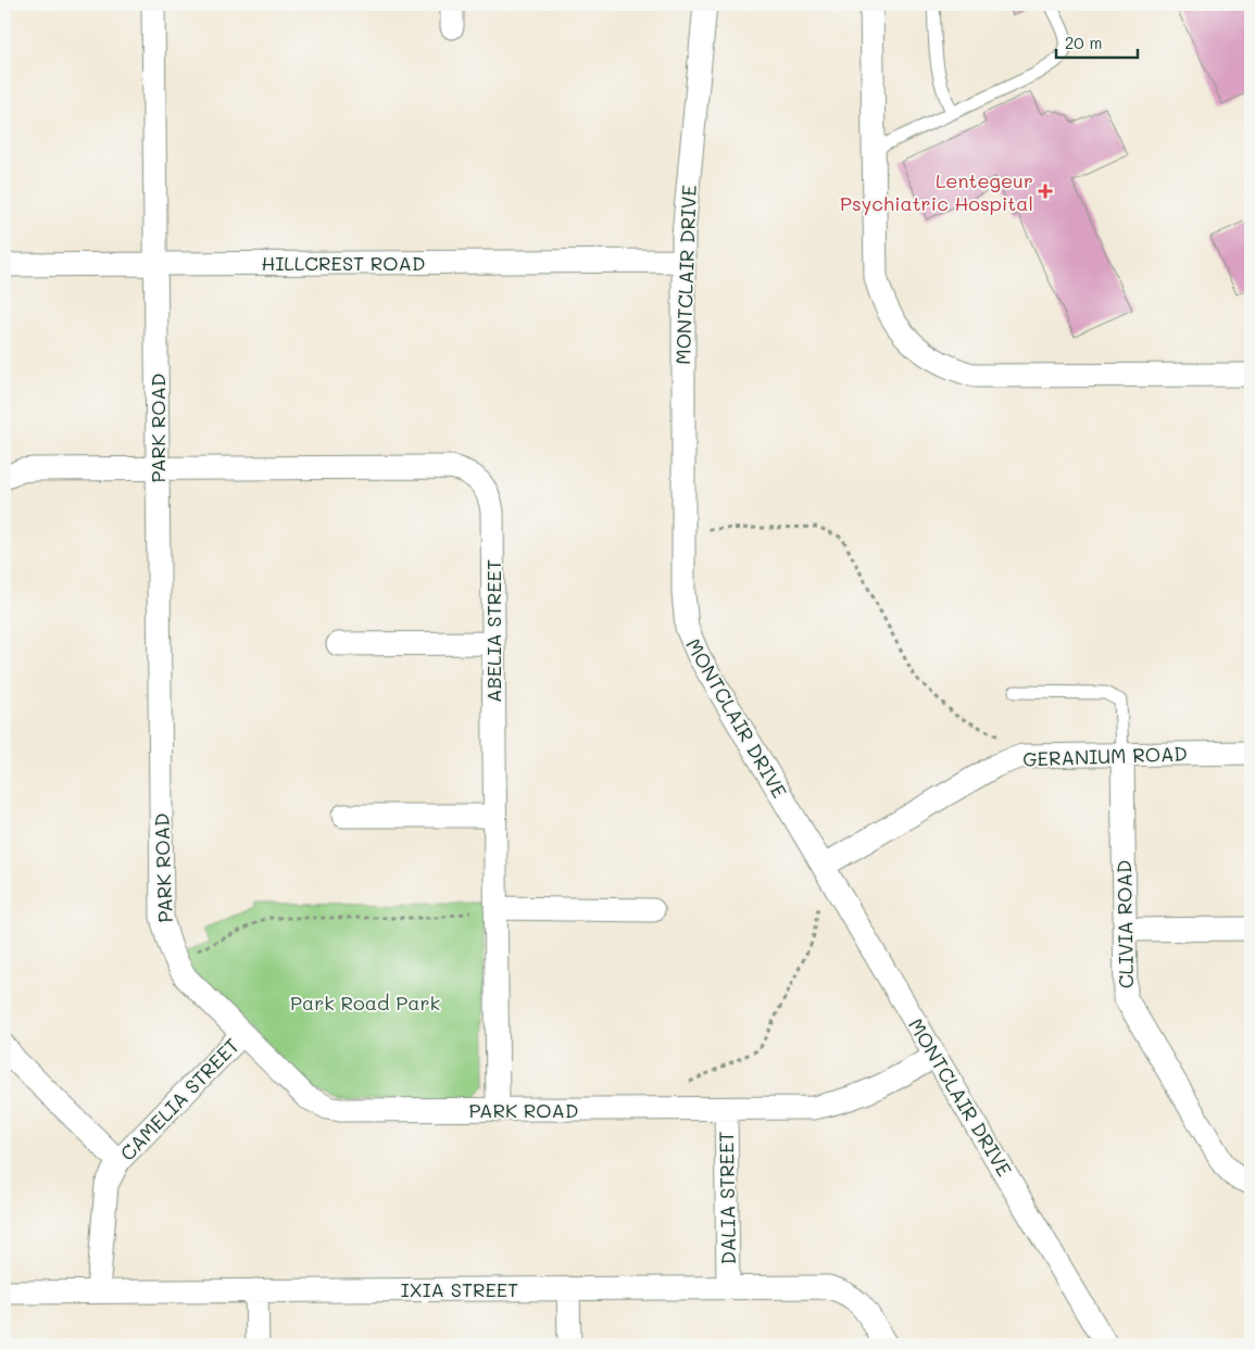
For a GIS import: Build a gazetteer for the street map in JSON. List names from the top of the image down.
{
  "streets": {
    "street": [
      "HILLCREST ROAD",
      "MONTCLAIR DRIVE",
      "PARK ROAD",
      "ABELIA STREET",
      "GERANIUM ROAD",
      "CLIVIA ROAD",
      "CAMELIA STREET",
      "DALIA STREET",
      "IXIA STREET"
    ]
  },
  "crossings": [
    ["HILLCREST ROAD", "MONTCLAIR DRIVE"],
    ["HILLCREST ROAD", "PARK ROAD"],
    ["MONTCLAIR DRIVE", "PARK ROAD"],
    ["MONTCLAIR DRIVE", "GERANIUM ROAD"],
    ["PARK ROAD", "ABELIA STREET"],
    ["PARK ROAD", "CAMELIA STREET"],
    ["PARK ROAD", "DALIA STREET"],
    ["GERANIUM ROAD", "CLIVIA ROAD"],
    ["CAMELIA STREET", "IXIA STREET"],
    ["DALIA STREET", "IXIA STREET"]
  ],
  "parks": ["Park Road Park"],
  "places": {
    "health": ["Lentegeur Psychiatric Hospital"]
  },
  "scale_bar": "20 m"
}
